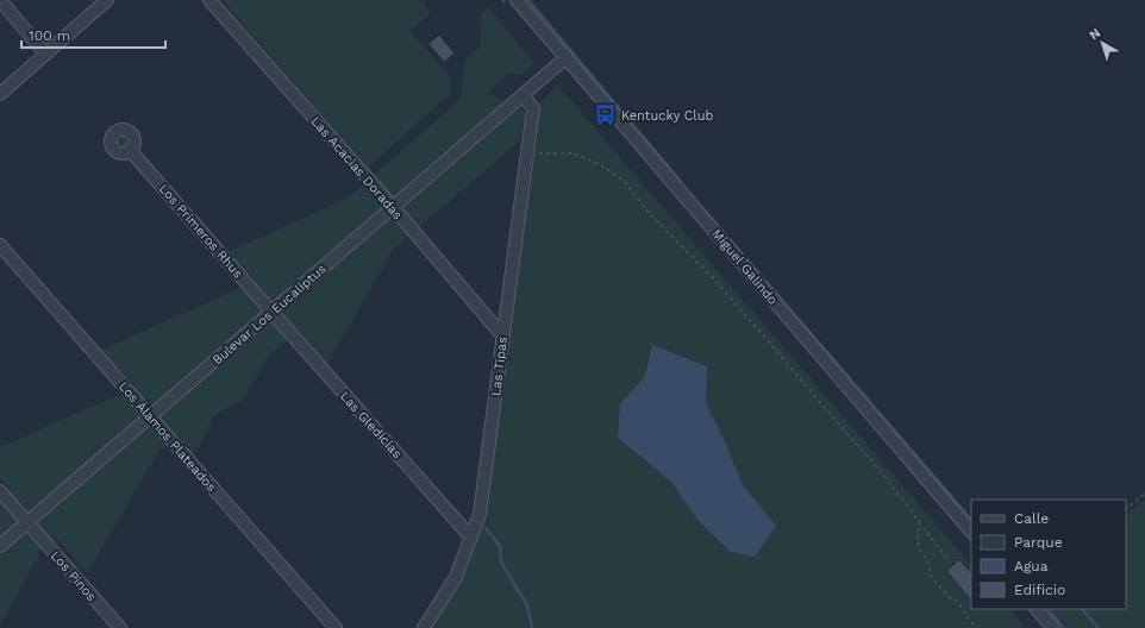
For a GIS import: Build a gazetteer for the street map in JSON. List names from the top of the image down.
{
  "streets": {
    "street": [
      "Las Acacias Doradas",
      "Los Primeros Rhus",
      "Miguel Galindo",
      "Bulevar Los Eucaliptus",
      "Las Tipas",
      "Las Gledicias",
      "Los Álamos Plateados",
      "Los Pinos"
    ]
  },
  "crossings": [
    ["Las Acacias Doradas", "Bulevar Los Eucaliptus"],
    ["Las Acacias Doradas", "Las Tipas"],
    ["Los Primeros Rhus", "Bulevar Los Eucaliptus"],
    ["Los Primeros Rhus", "Las Gledicias"],
    ["Miguel Galindo", "Bulevar Los Eucaliptus"],
    ["Bulevar Los Eucaliptus", "Las Tipas"],
    ["Bulevar Los Eucaliptus", "Las Gledicias"],
    ["Bulevar Los Eucaliptus", "Los Álamos Plateados"],
    ["Bulevar Los Eucaliptus", "Los Pinos"],
    ["Las Tipas", "Las Gledicias"]
  ],
  "places": {
    "bus stop": ["Kentucky Club"]
  },
  "legend": [
    "Calle",
    "Parque",
    "Agua",
    "Edificio"
  ],
  "scale_bar": "100 m",
  "north": "top left"
}
